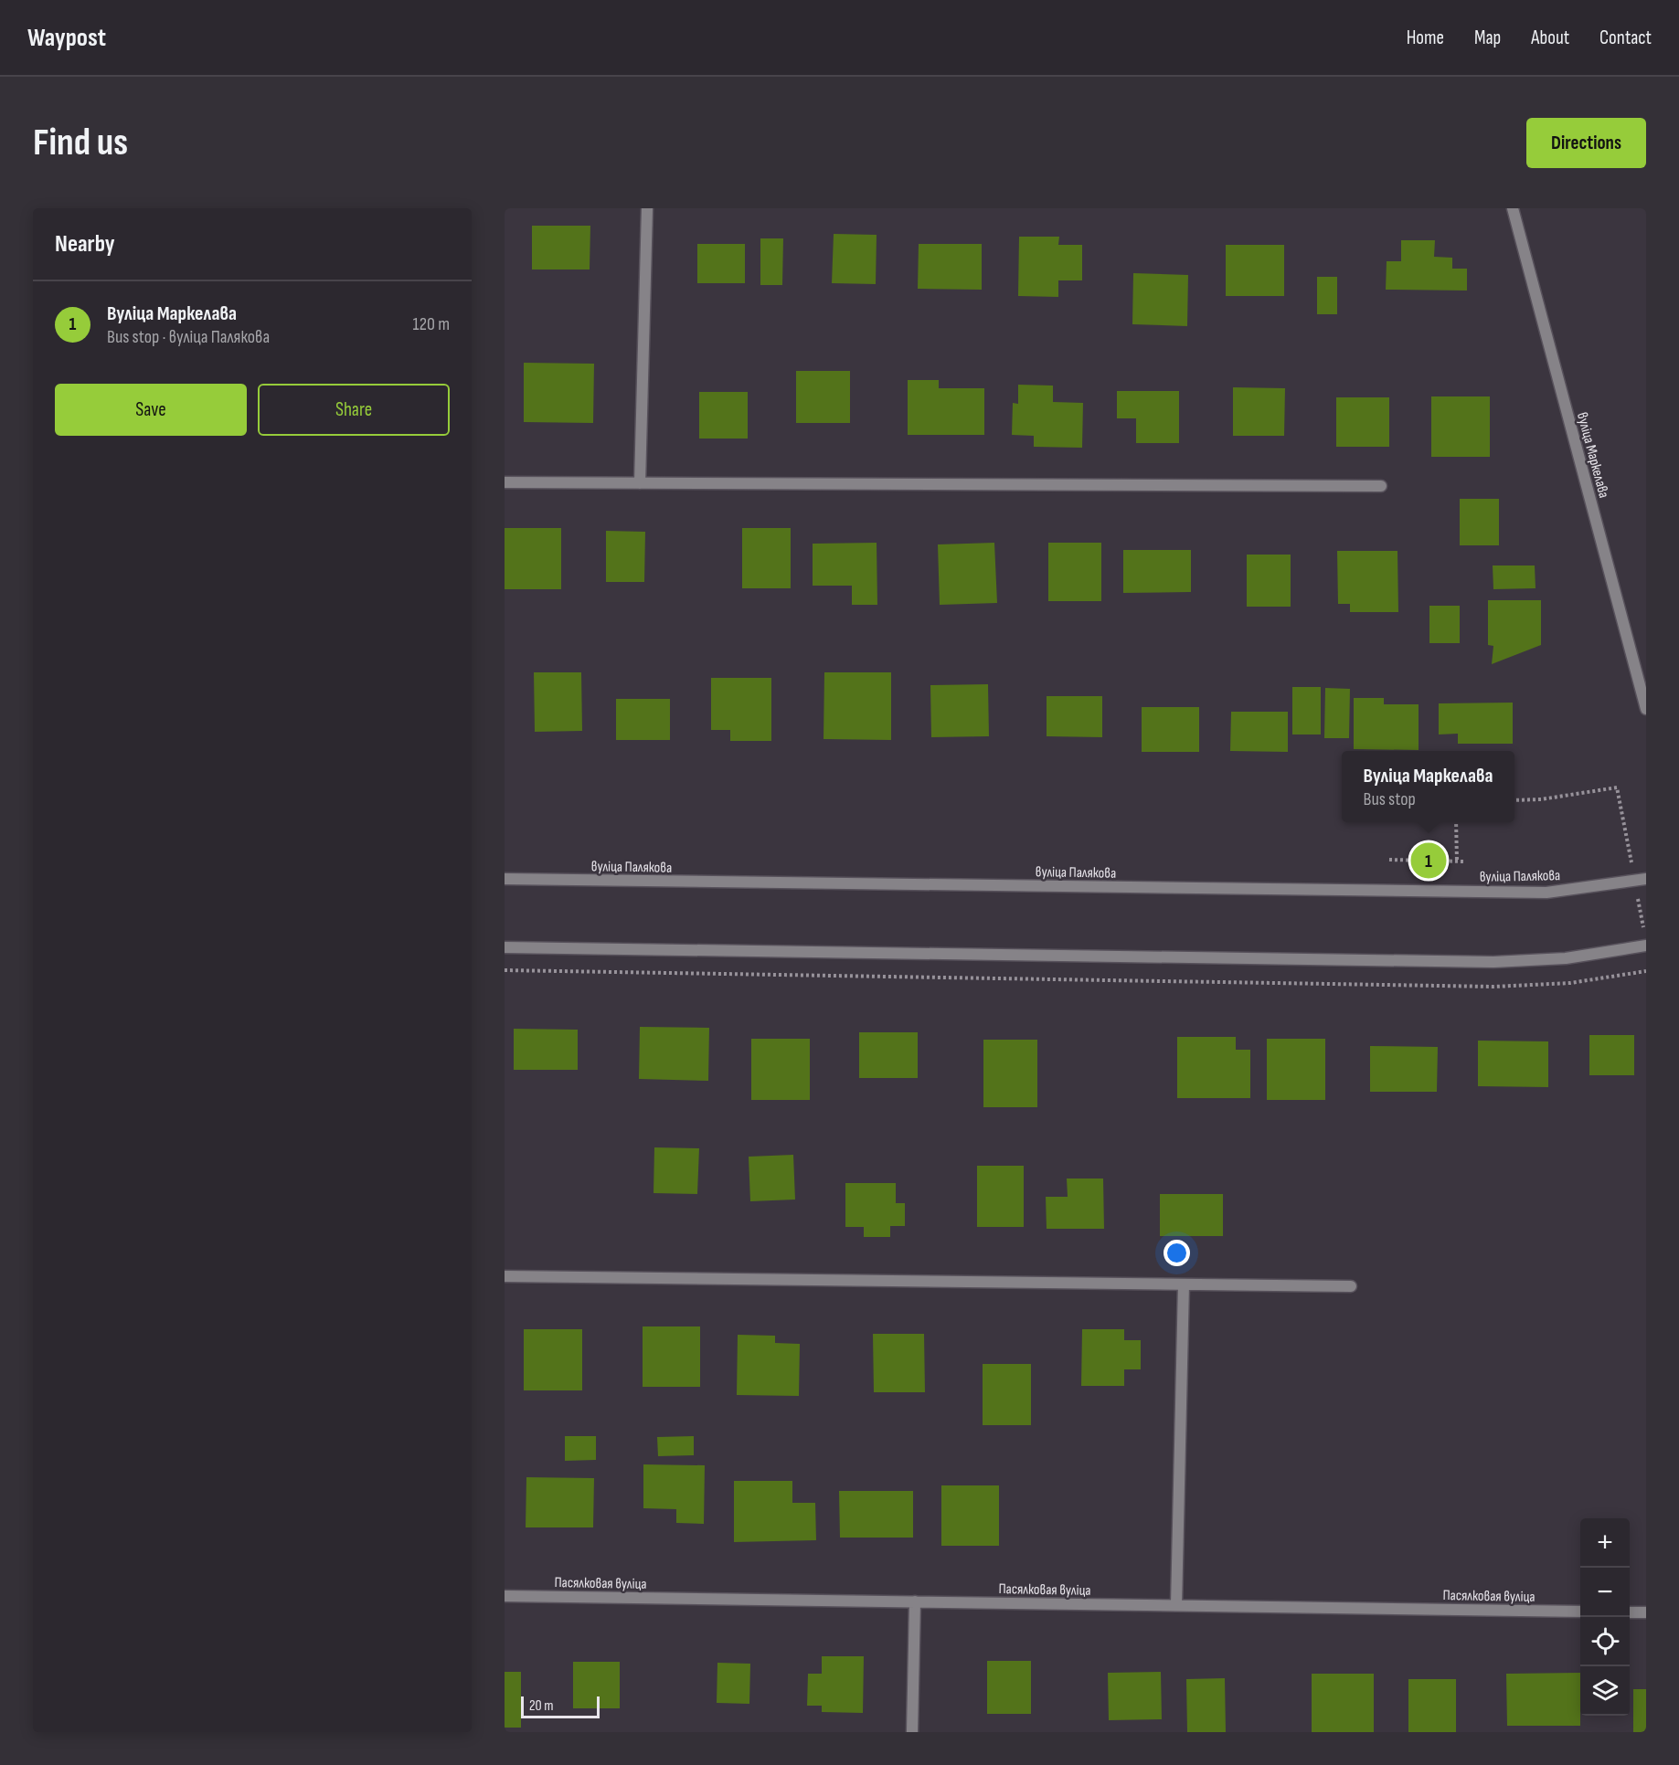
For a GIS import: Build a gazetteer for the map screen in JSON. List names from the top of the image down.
{
  "streets": {
    "street": ["вуліца Маркелава", "вуліца Палякова", "Пасялковая вуліца"]
  },
  "scale_bar": "20 m",
  "page": {
    "header": "Waypost",
    "nav": [
      "Home",
      "Map",
      "About",
      "Contact"
    ],
    "buttons": [
      "Directions",
      ["Save", "Share"]
    ],
    "title": "Find us",
    "heading": "Nearby",
    "list": [
      {
        "mark": "1",
        "name": "Вуліца Маркелава",
        "note": "Bus stop · вуліца Палякова",
        "value": "120 m"
      }
    ],
    "popup": ["Вуліца Маркелава", "Bus stop"],
    "pins": "1",
    "map_buttons": ["+", "−"],
    "scale": "20 m"
  }
}
